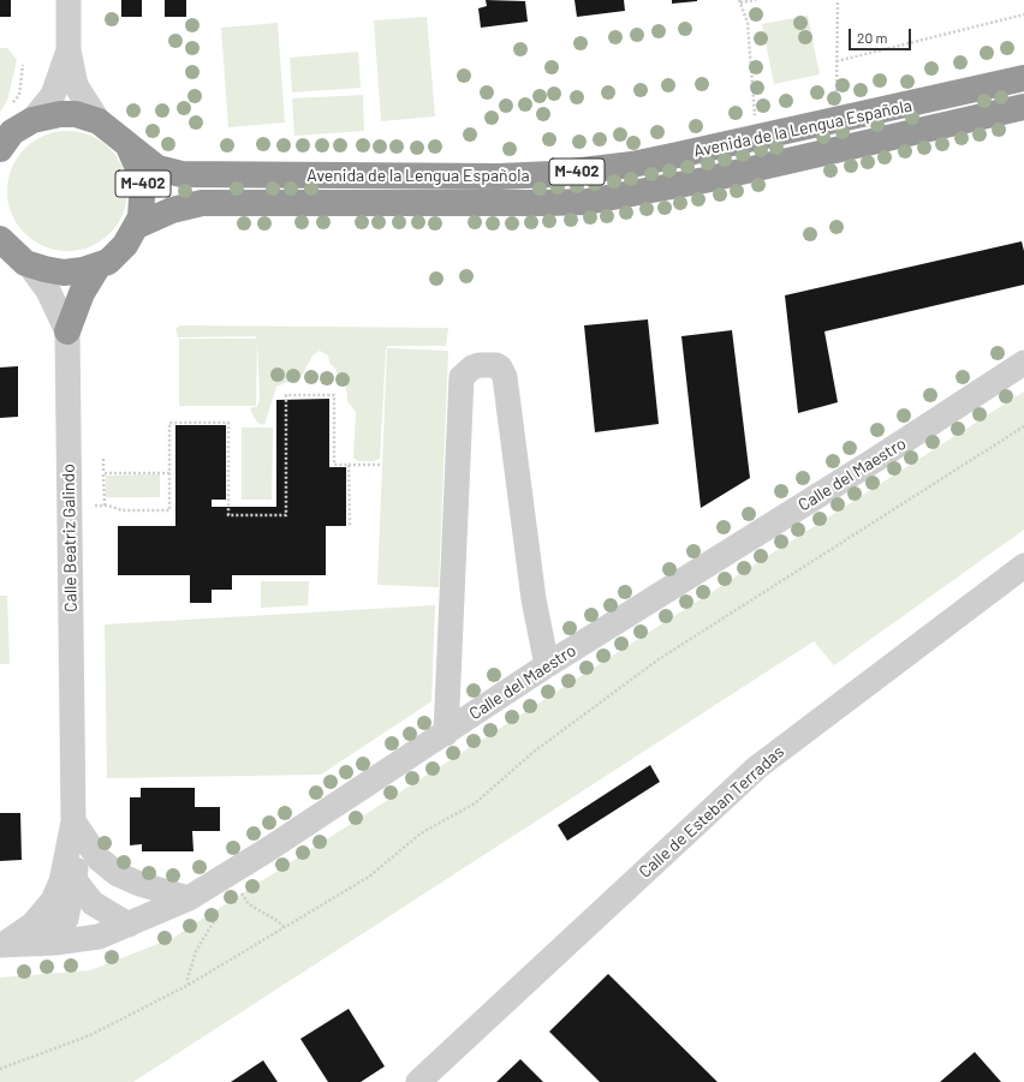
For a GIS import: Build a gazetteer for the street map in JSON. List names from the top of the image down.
{
  "streets": {
    "highway": ["Avenida de la Lengua Española", "M-402"],
    "street": ["Calle del Maestro", "Calle Beatriz Galindo", "Calle de Esteban Terradas"]
  },
  "crossings": [
    ["Avenida de la Lengua Española", "M-402"],
    ["Calle del Maestro", "Calle Beatriz Galindo"]
  ],
  "scale_bar": "20 m"
}
